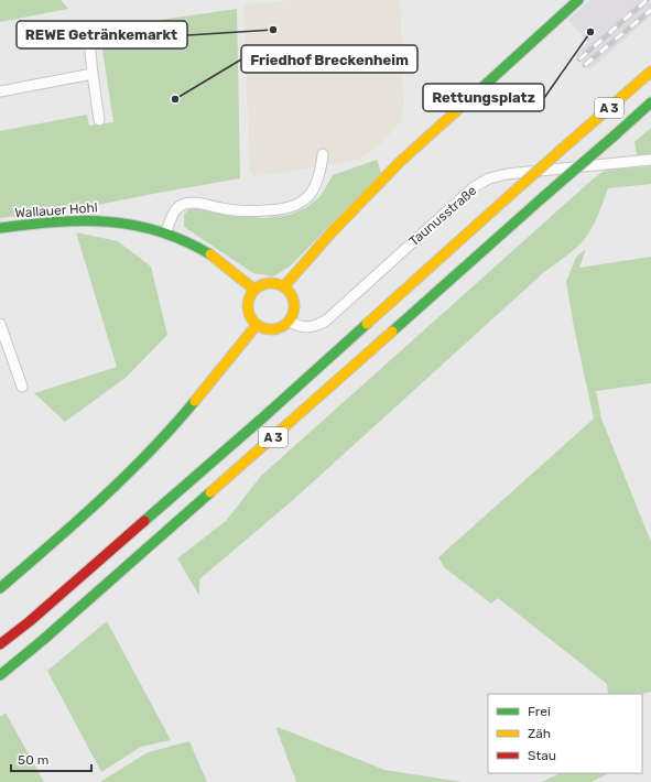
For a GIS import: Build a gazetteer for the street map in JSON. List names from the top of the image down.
{
  "streets": {
    "main road": ["A 3", "Wallauer Hohl"],
    "street": ["Taunusstraße"]
  },
  "crossings": [
    ["Wallauer Hohl", "Taunusstraße"]
  ],
  "places": ["REWE Getränkemarkt", "Rettungsplatz", "Friedhof Breckenheim"],
  "legend": ["Frei", "Zäh", "Stau"],
  "scale_bar": "50 m"
}
